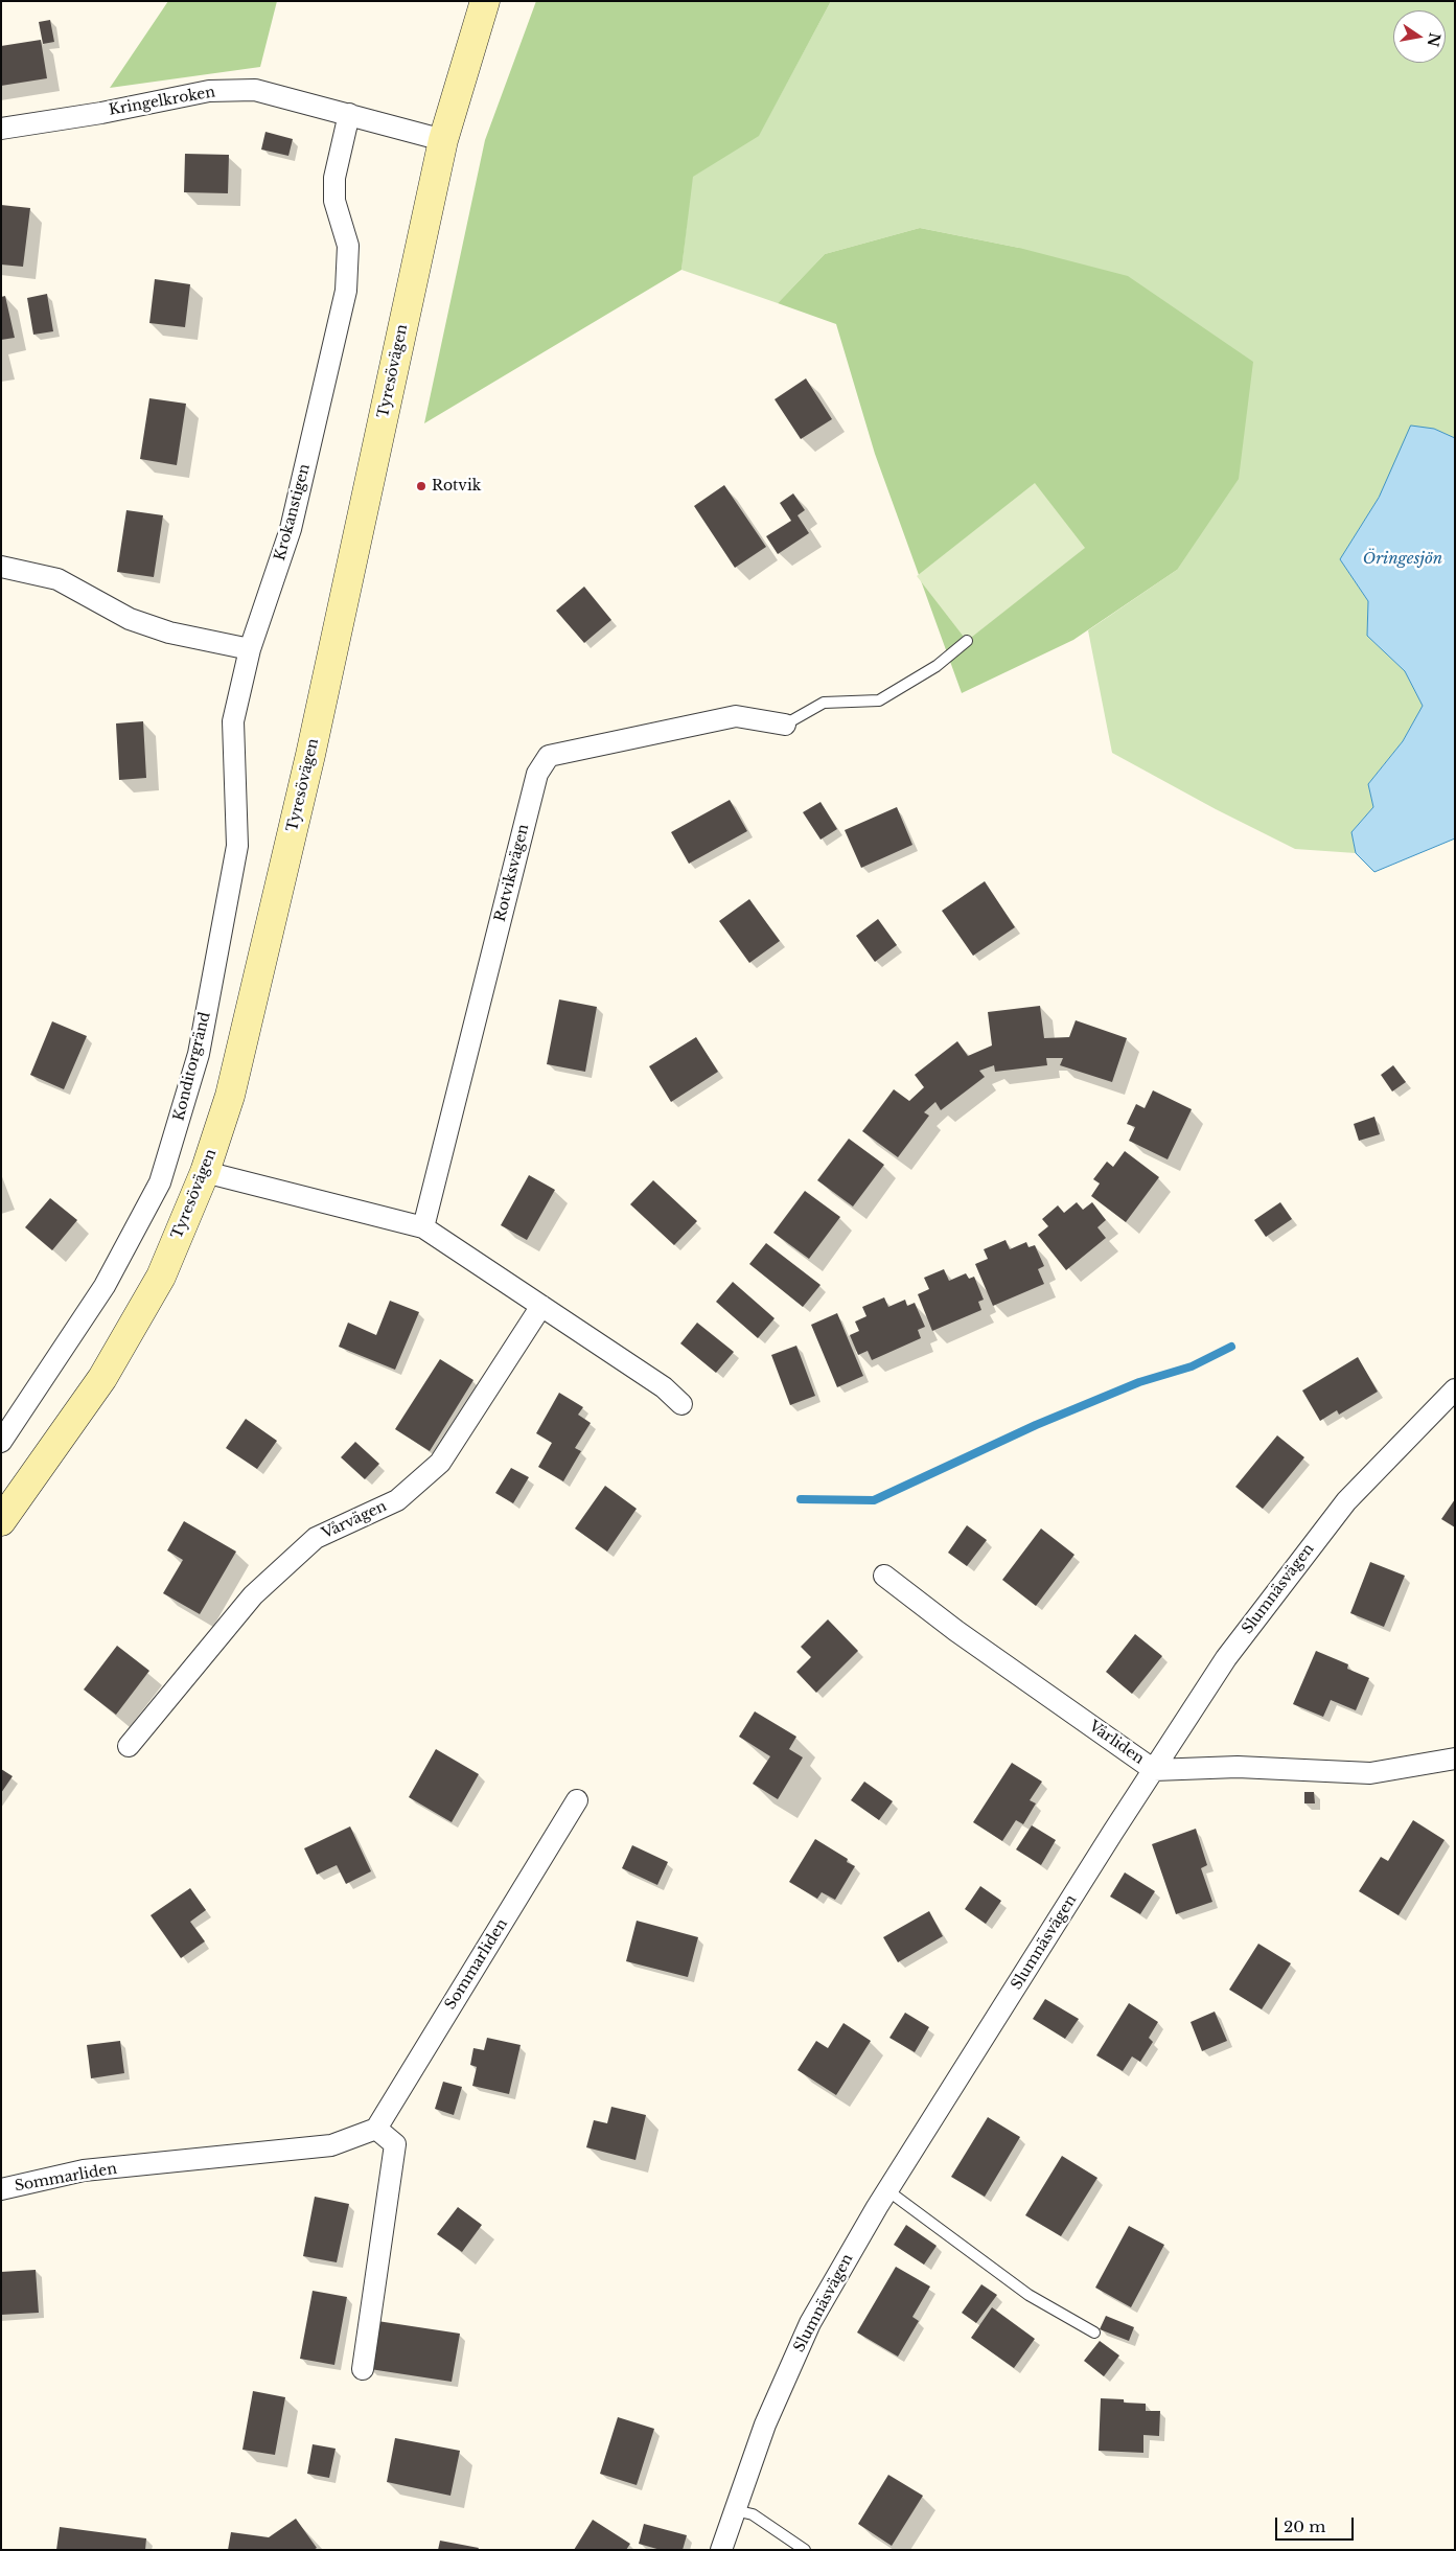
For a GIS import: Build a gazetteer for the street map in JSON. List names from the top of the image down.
{
  "streets": {
    "main road": ["Tyresövägen"],
    "street": [
      "Kringelkroken",
      "Krokanstigen",
      "Rotviksvägen",
      "Konditorgränd",
      "Vårvägen",
      "Slumnäsvägen",
      "Vårliden",
      "Sommarliden"
    ]
  },
  "crossings": [
    ["Kringelkroken", "Tyresövägen"],
    ["Kringelkroken", "Krokanstigen"],
    ["Krokanstigen", "Konditorgränd"],
    ["Slumnäsvägen", "Vårliden"]
  ],
  "water": ["Öringesjön"],
  "places": ["Rotvik"],
  "scale_bar": "20 m",
  "north": "right"
}
